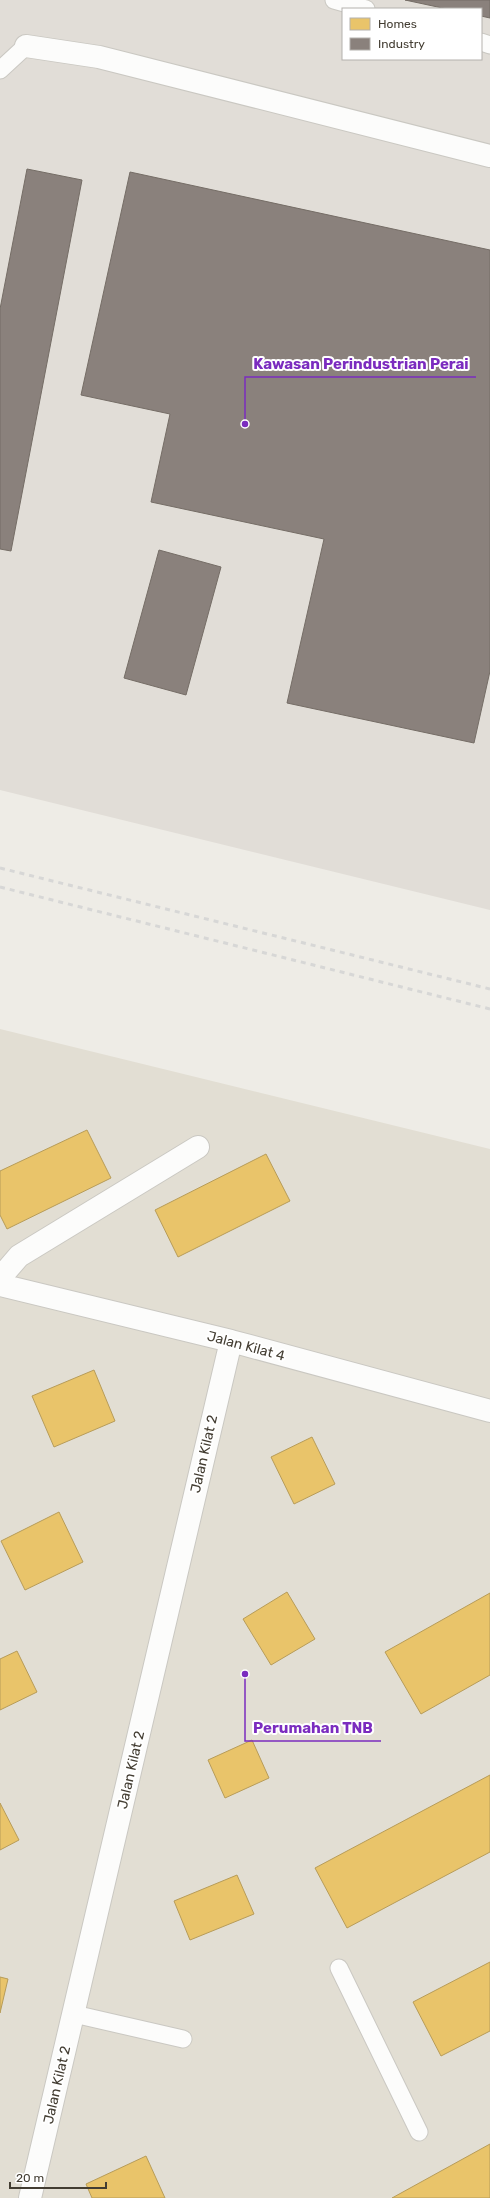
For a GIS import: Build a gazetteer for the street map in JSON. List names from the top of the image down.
{
  "streets": {
    "street": ["Jalan Kilat 4", "Jalan Kilat 2"]
  },
  "crossings": [
    ["Jalan Kilat 4", "Jalan Kilat 2"]
  ],
  "places": ["Kawasan Perindustrian Perai", "Perumahan TNB"],
  "legend": ["Homes", "Industry"],
  "scale_bar": "20 m"
}
